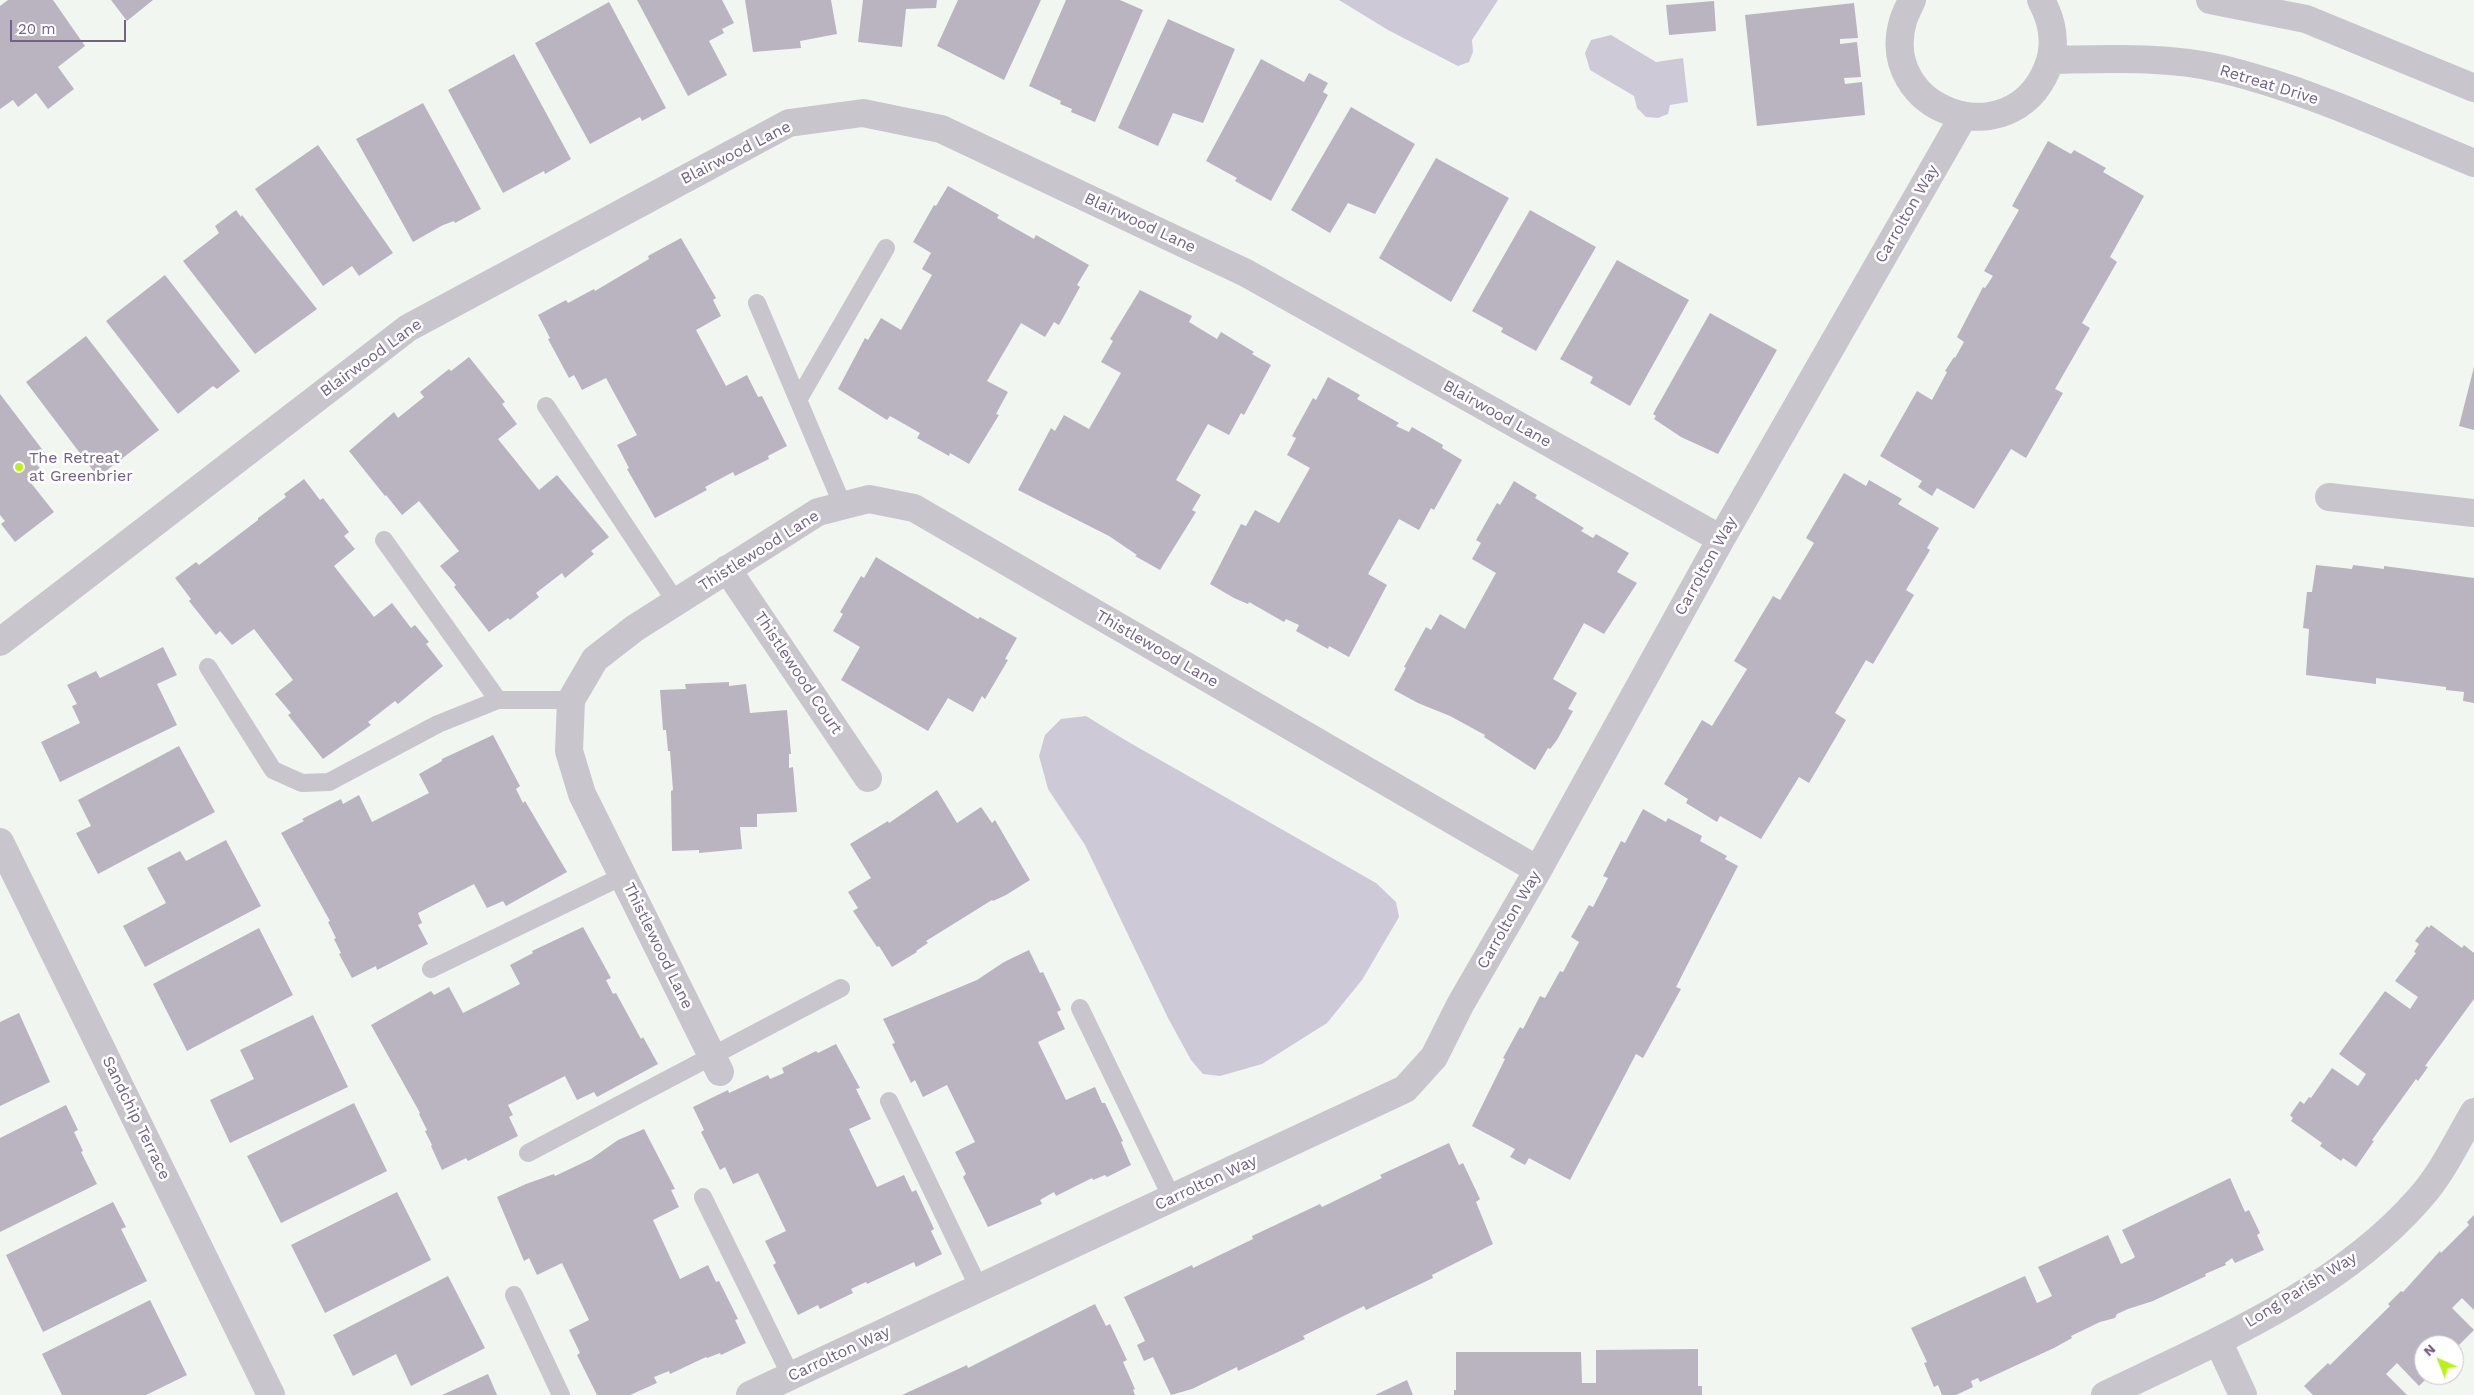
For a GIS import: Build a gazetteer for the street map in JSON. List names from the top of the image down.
{
  "streets": {
    "street": [
      "Retreat Drive",
      "Blairwood Lane",
      "Carrolton Way",
      "Thistlewood Lane",
      "Thistlewood Court",
      "Sandchip Terrace",
      "Long Parish Way"
    ]
  },
  "crossings": [
    ["Blairwood Lane", "Carrolton Way"],
    ["Carrolton Way", "Thistlewood Lane"],
    ["Thistlewood Lane", "Thistlewood Court"]
  ],
  "places": ["The Retreat at Greenbrier"],
  "scale_bar": "20 m",
  "north": "top left"
}
